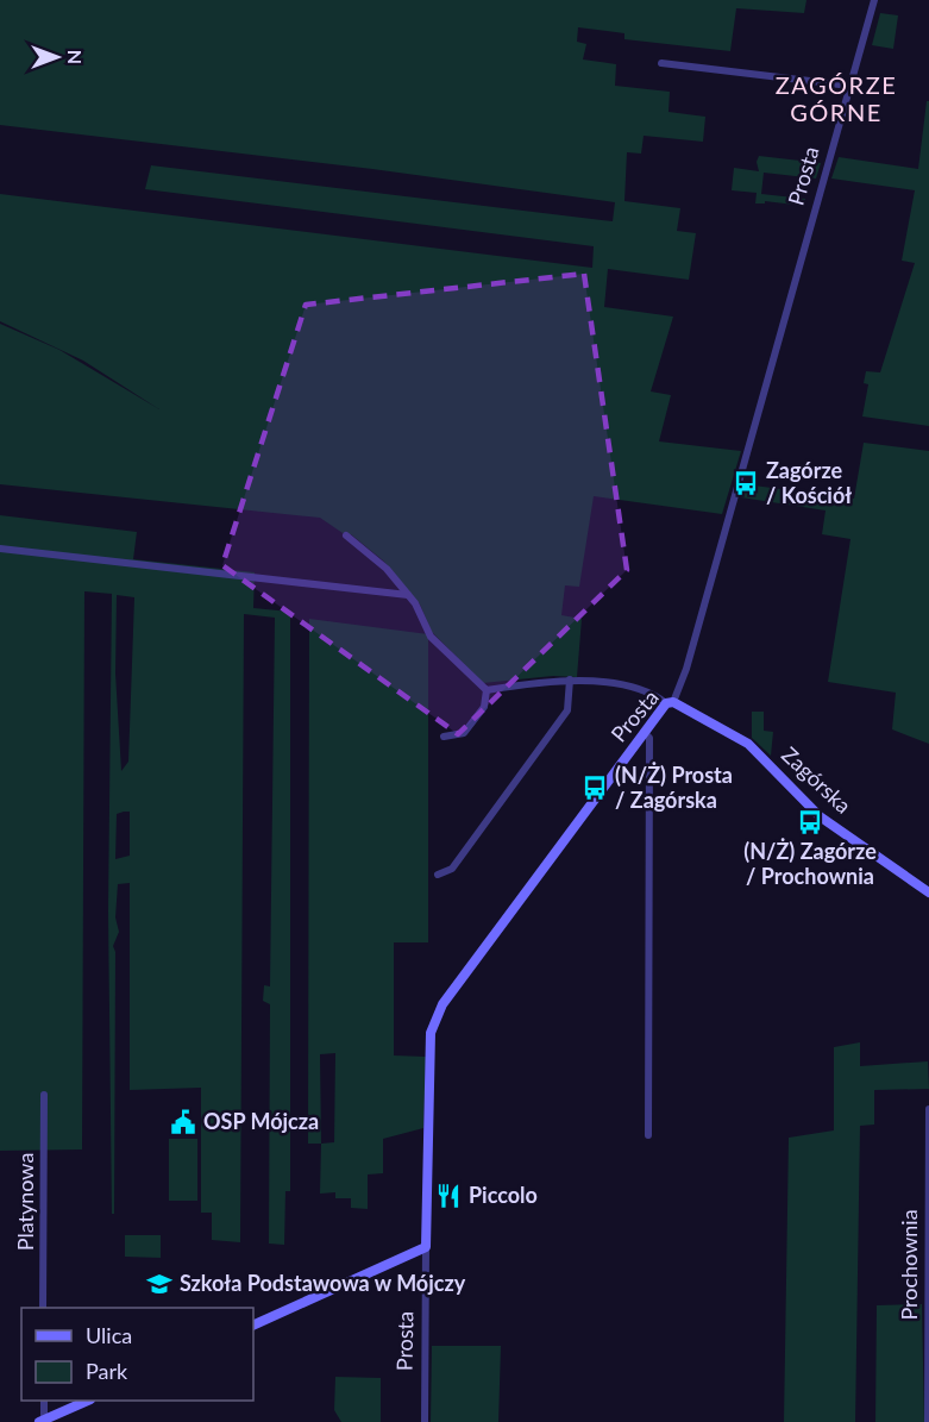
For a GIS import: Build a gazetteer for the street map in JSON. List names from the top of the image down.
{
  "streets": {
    "street": [
      "Prosta",
      "Zagórska",
      "Platynowa",
      "Prochownia"
    ]
  },
  "crossings": [
    ["Prosta", "Zagórska"]
  ],
  "districts": ["ZAGÓRZE GÓRNE"],
  "places": {
    "bus stop": ["Zagórze / Kościół", "(N/Ż) Prosta / Zagórska", "(N/Ż) Zagórze / Prochownia"],
    "public building": ["OSP Mójcza"],
    "restaurant": ["Piccolo"],
    "school or university": ["Szkoła Podstawowa w Mójczy"]
  },
  "legend": ["Ulica", "Park"],
  "north": "right"
}
